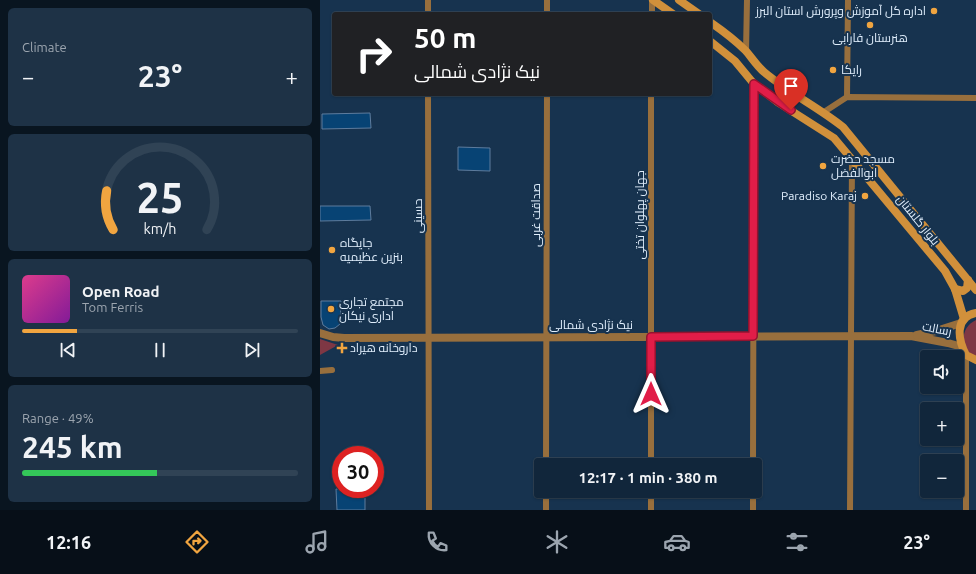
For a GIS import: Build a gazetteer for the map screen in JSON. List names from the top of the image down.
{
  "streets": {
    "main road": ["بلوار گلستان"],
    "street": [
      "صداقت غربی",
      "جهان پهلوان تختی",
      "حسینی",
      "نیک نژادی شمالی",
      "رسالت"
    ]
  },
  "crossings": [
    ["صداقت غربی", "نیک نژادی شمالی"],
    ["جهان پهلوان تختی", "نیک نژادی شمالی"],
    ["حسینی", "نیک نژادی شمالی"],
    ["بلوار گلستان", "رسالت"],
    ["نیک نژادی شمالی", "رسالت"]
  ],
  "places": {
    "other": [
      "اداره کل آموزش وپرورش استان البرز",
      "هنرستان فارابی",
      "رایکا",
      "مسجد حضرت ابوالفضل",
      "Paradiso Karaj",
      "جایگاه بنزین عظیمیه",
      "مجتمع تجاری اداری نیکان"
    ],
    "health": ["داروخانه هیراد"]
  },
  "page": {
    "tile": [
      "Climate",
      ["Range · 49%", "245 km"]
    ],
    "turn": ["50 m", "نیک نژادی شمالی"],
    "heat": ["−", "23°", "+"],
    "song": ["Open Road", "Tom Ferris"],
    "map_buttons": ["+", "−"],
    "limit": "30",
    "trip": "12:17 · 1 min · 380 m",
    "tabs": ["12:16", "23°"],
    "gauge": ["25", "km/h"]
  }
}
